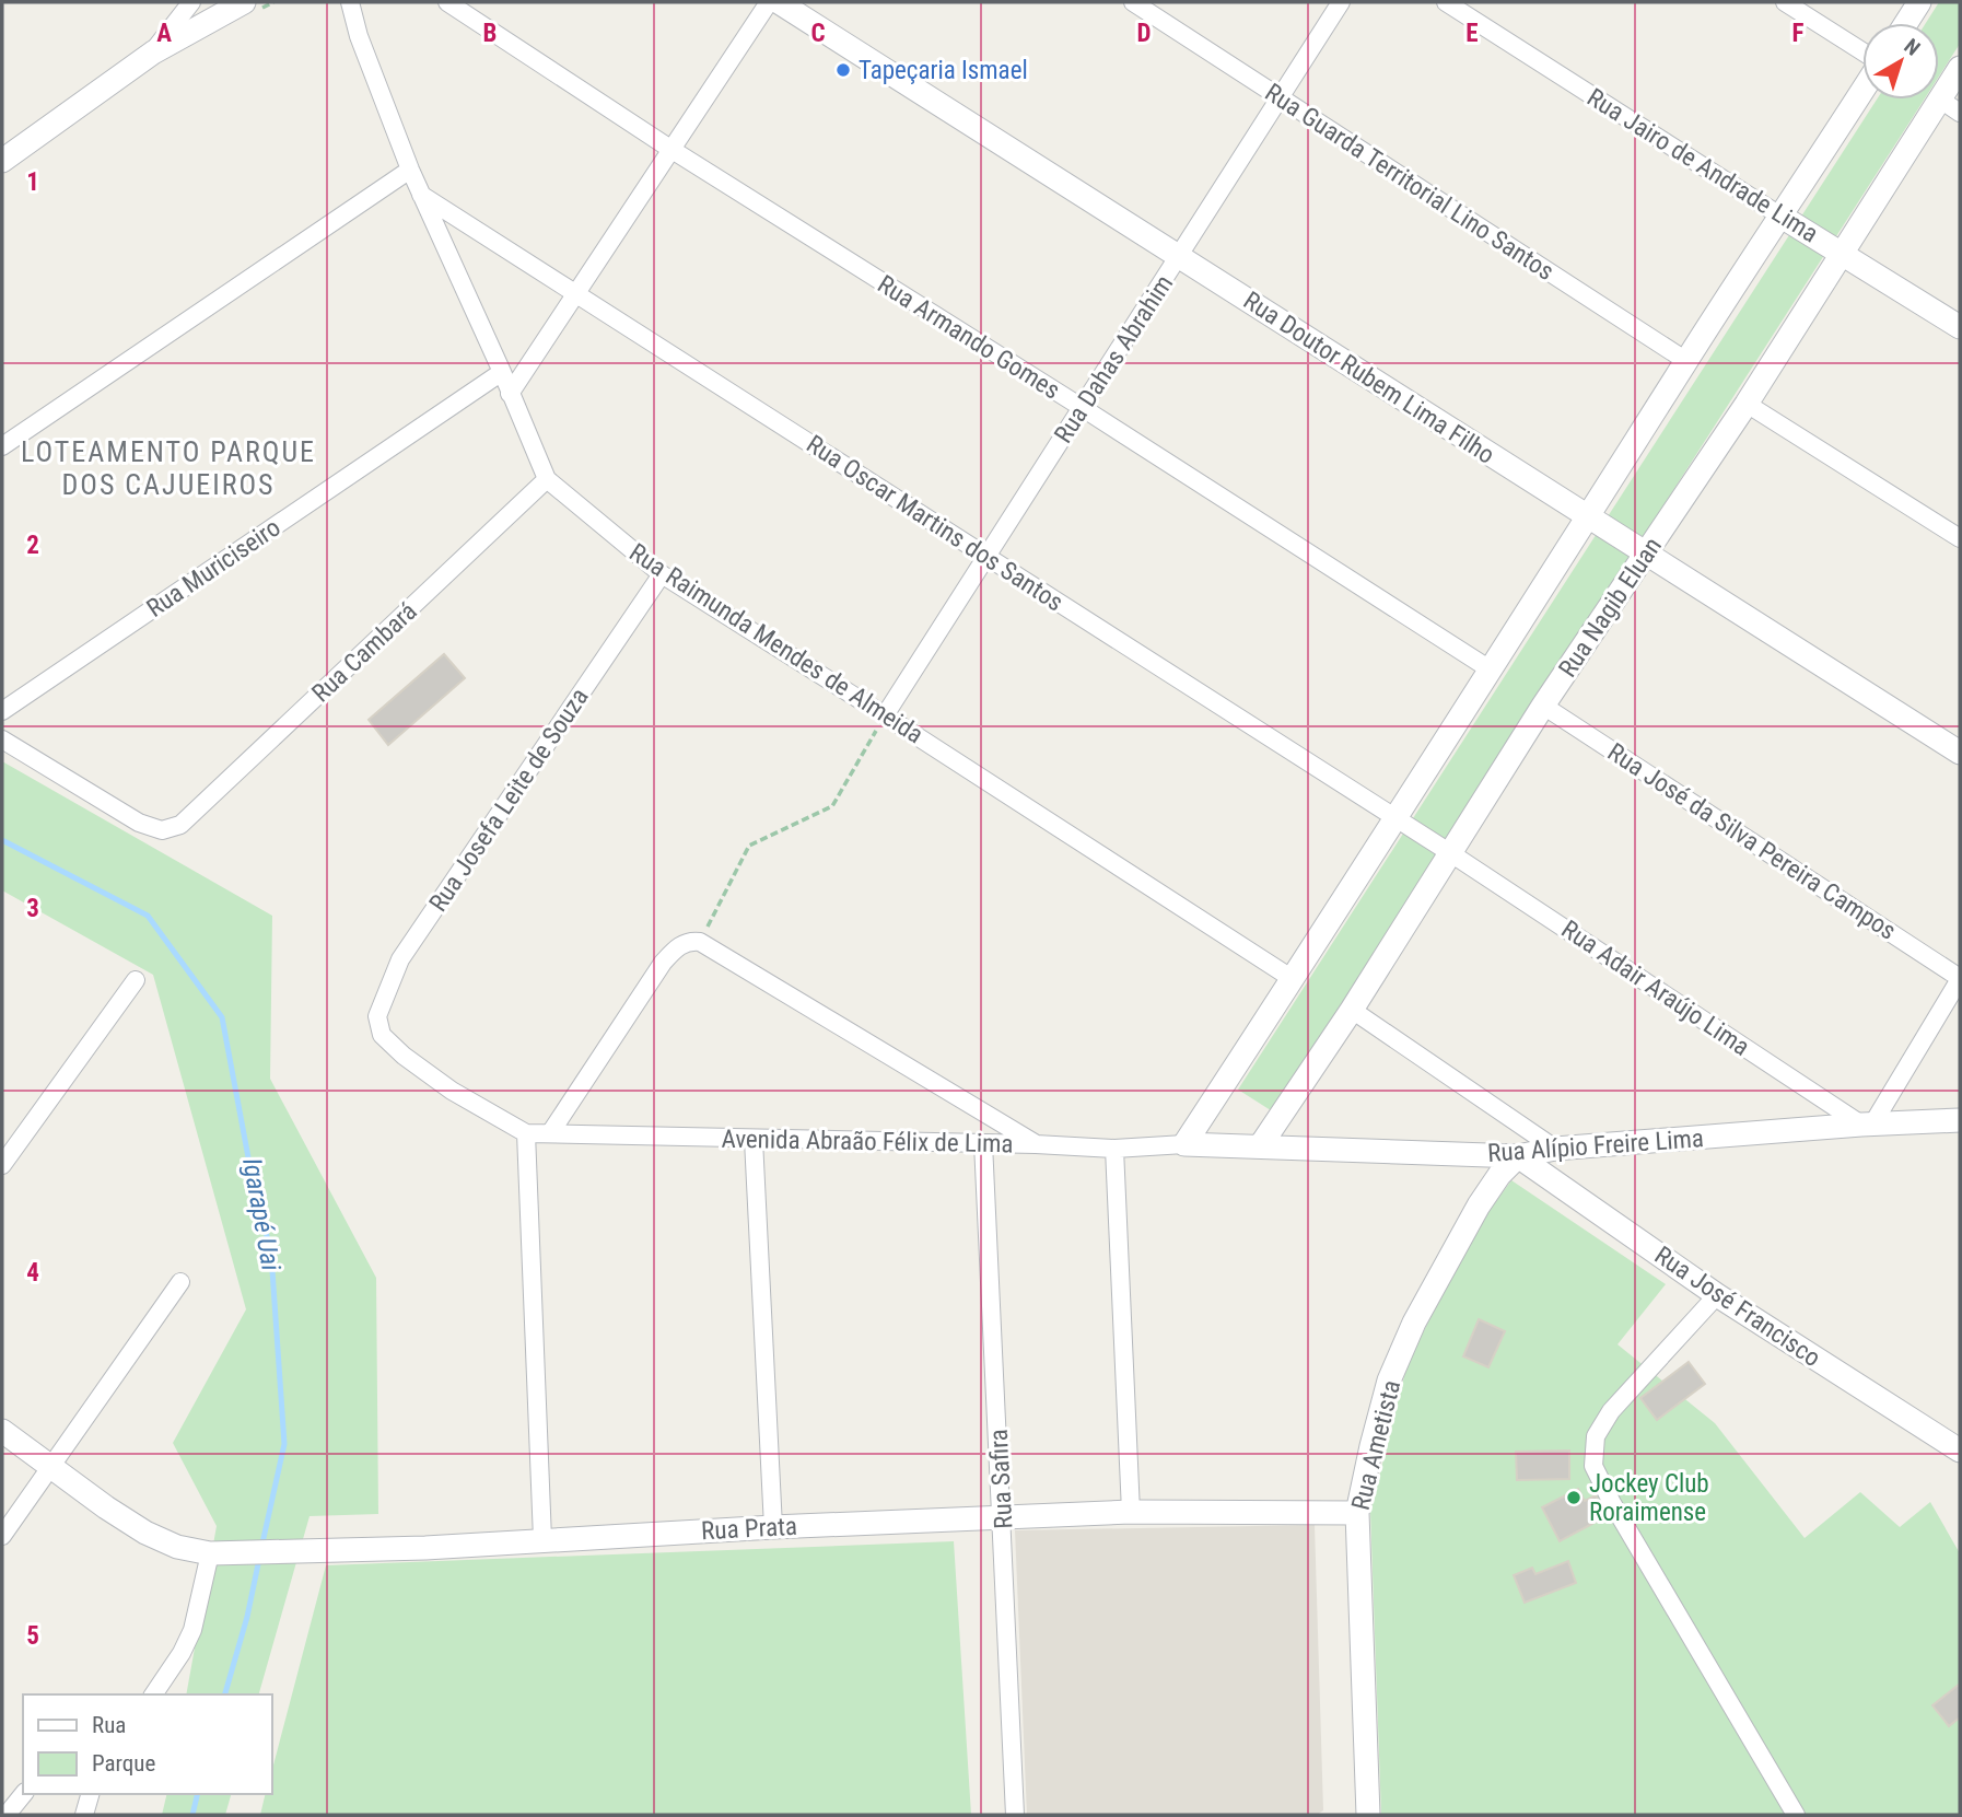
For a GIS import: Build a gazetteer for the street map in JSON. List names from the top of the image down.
{
  "streets": {
    "street": [
      "Rua Jairo de Andrade Lima",
      "Rua Guarda Territorial Lino Santos",
      "Rua Armando Gomes",
      "Rua Dahas Abrahim",
      "Rua Doutor Rubem Lima Filho",
      "Rua Oscar Martins dos Santos",
      "Rua Muriciseiro",
      "Rua Nagib Eluan",
      "Rua Raimunda Mendes de Almeida",
      "Rua Cambará",
      "Rua Josefa Leite de Souza",
      "Rua José da Silva Pereira Campos",
      "Rua Adair Araújo Lima",
      "Avenida Abraão Félix de Lima",
      "Rua Alípio Freire Lima",
      "Rua José Francisco",
      "Rua Ametista",
      "Rua Safira",
      "Rua Prata"
    ]
  },
  "crossings": [
    ["Rua Jairo de Andrade Lima", "Rua Nagib Eluan"],
    ["Rua Guarda Territorial Lino Santos", "Rua Dahas Abrahim"],
    ["Rua Armando Gomes", "Rua Dahas Abrahim"],
    ["Rua Dahas Abrahim", "Rua Doutor Rubem Lima Filho"],
    ["Rua Dahas Abrahim", "Rua Oscar Martins dos Santos"],
    ["Rua Dahas Abrahim", "Rua Raimunda Mendes de Almeida"],
    ["Rua Doutor Rubem Lima Filho", "Rua Nagib Eluan"],
    ["Rua Oscar Martins dos Santos", "Rua Nagib Eluan"],
    ["Rua Oscar Martins dos Santos", "Rua Raimunda Mendes de Almeida"],
    ["Rua Oscar Martins dos Santos", "Rua Adair Araújo Lima"],
    ["Rua Muriciseiro", "Rua Raimunda Mendes de Almeida"],
    ["Rua Nagib Eluan", "Rua José da Silva Pereira Campos"],
    ["Rua Nagib Eluan", "Rua Adair Araújo Lima"],
    ["Rua Nagib Eluan", "Rua Alípio Freire Lima"],
    ["Rua Raimunda Mendes de Almeida", "Rua Cambará"],
    ["Rua Raimunda Mendes de Almeida", "Rua Josefa Leite de Souza"],
    ["Rua Josefa Leite de Souza", "Avenida Abraão Félix de Lima"],
    ["Rua Adair Araújo Lima", "Rua Alípio Freire Lima"],
    ["Avenida Abraão Félix de Lima", "Rua Alípio Freire Lima"],
    ["Avenida Abraão Félix de Lima", "Rua Safira"],
    ["Rua Alípio Freire Lima", "Rua José Francisco"],
    ["Rua Alípio Freire Lima", "Rua Ametista"],
    ["Rua José Francisco", "Rua Ametista"],
    ["Rua Ametista", "Rua Prata"],
    ["Rua Safira", "Rua Prata"]
  ],
  "districts": ["LOTEAMENTO PARQUE DOS CAJUEIROS"],
  "water": ["Igarapé Uai"],
  "places": ["Tapeçaria Ismael", "Jockey Club Roraimense"],
  "legend": ["Rua", "Parque"],
  "north": "top right",
  "grid": {
    "columns": [
      "A",
      "B",
      "C",
      "D",
      "E",
      "F"
    ],
    "rows": [
      "1",
      "2",
      "3",
      "4",
      "5"
    ]
  }
}
